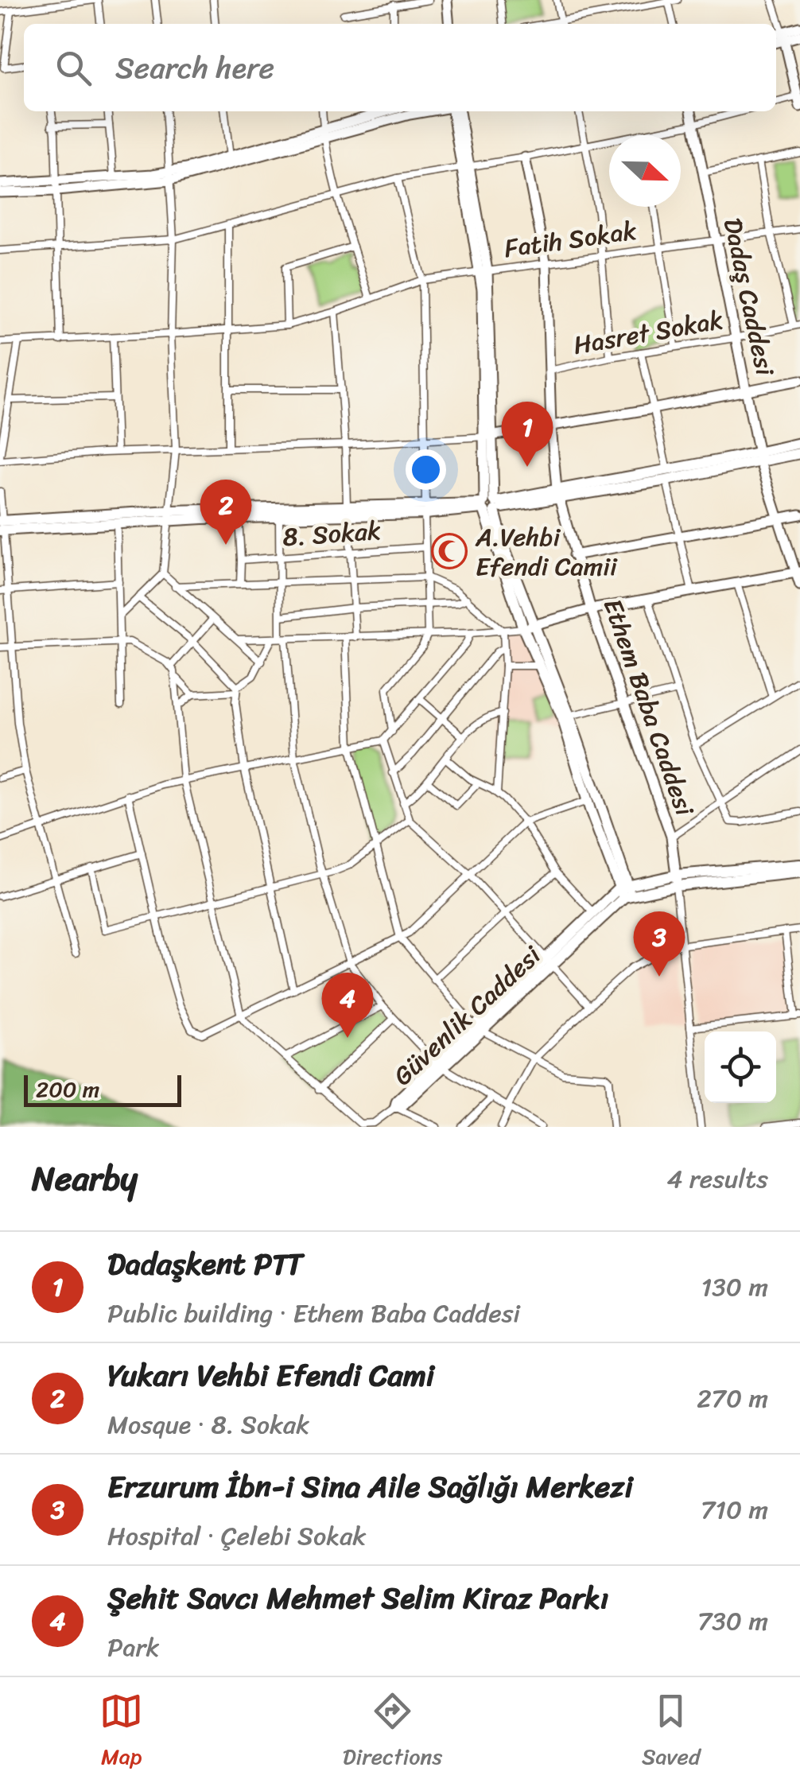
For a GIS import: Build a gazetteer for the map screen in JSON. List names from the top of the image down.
{
  "streets": {
    "main road": ["Güvenlik Caddesi"],
    "street": [
      "Fatih Sokak",
      "Dadaş Caddesi",
      "Hasret Sokak",
      "8. Sokak",
      "Ethem Baba Caddesi"
    ]
  },
  "crossings": [
    ["Fatih Sokak", "Dadaş Caddesi"],
    ["Fatih Sokak", "Ethem Baba Caddesi"],
    ["Dadaş Caddesi", "Hasret Sokak"],
    ["Hasret Sokak", "Ethem Baba Caddesi"]
  ],
  "places": {
    "mosque": ["A.Vehbi Efendi Camii"]
  },
  "scale_bar": "200 m",
  "north": "right",
  "page": {
    "search": "Search here",
    "pins": [
      "1",
      "2",
      "3",
      "4"
    ],
    "scale": "200 m",
    "heading": ["Nearby", "4 results"],
    "list": [
      {
        "mark": "1",
        "name": "Dadaşkent PTT",
        "note": "Public building · Ethem Baba Caddesi",
        "value": "130 m"
      },
      {
        "mark": "2",
        "name": "Yukarı Vehbi Efendi Cami",
        "note": "Mosque · 8. Sokak",
        "value": "270 m"
      },
      {
        "mark": "3",
        "name": "Erzurum İbn-i Sina Aile Sağlığı Merkezi",
        "note": "Hospital · Çelebi Sokak",
        "value": "710 m"
      },
      {
        "mark": "4",
        "name": "Şehit Savcı Mehmet Selim Kiraz Parkı",
        "note": "Park",
        "value": "730 m"
      }
    ],
    "nav": ["Map", "Directions", "Saved"]
  }
}
